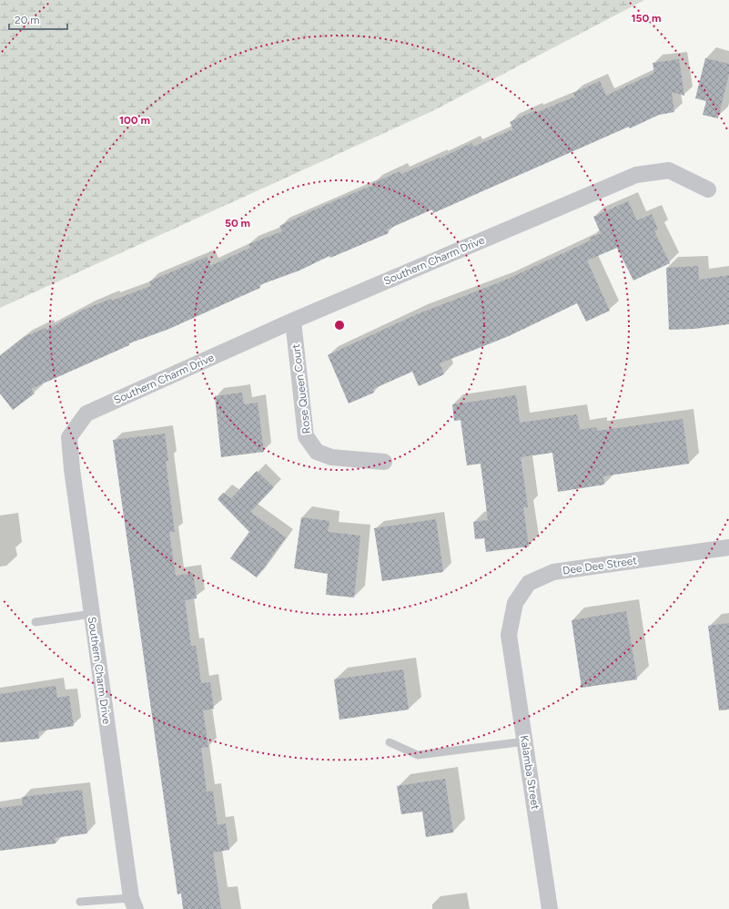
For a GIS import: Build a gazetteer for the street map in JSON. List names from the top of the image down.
{
  "streets": {
    "street": [
      "Southern Charm Drive",
      "Rose Queen Court",
      "Dee Dee Street",
      "Kalamba Street"
    ]
  },
  "crossings": [
    ["Southern Charm Drive", "Rose Queen Court"],
    ["Dee Dee Street", "Kalamba Street"]
  ],
  "scale_bar": "20 m",
  "rings": ["150 m", "100 m", "50 m"]
}
